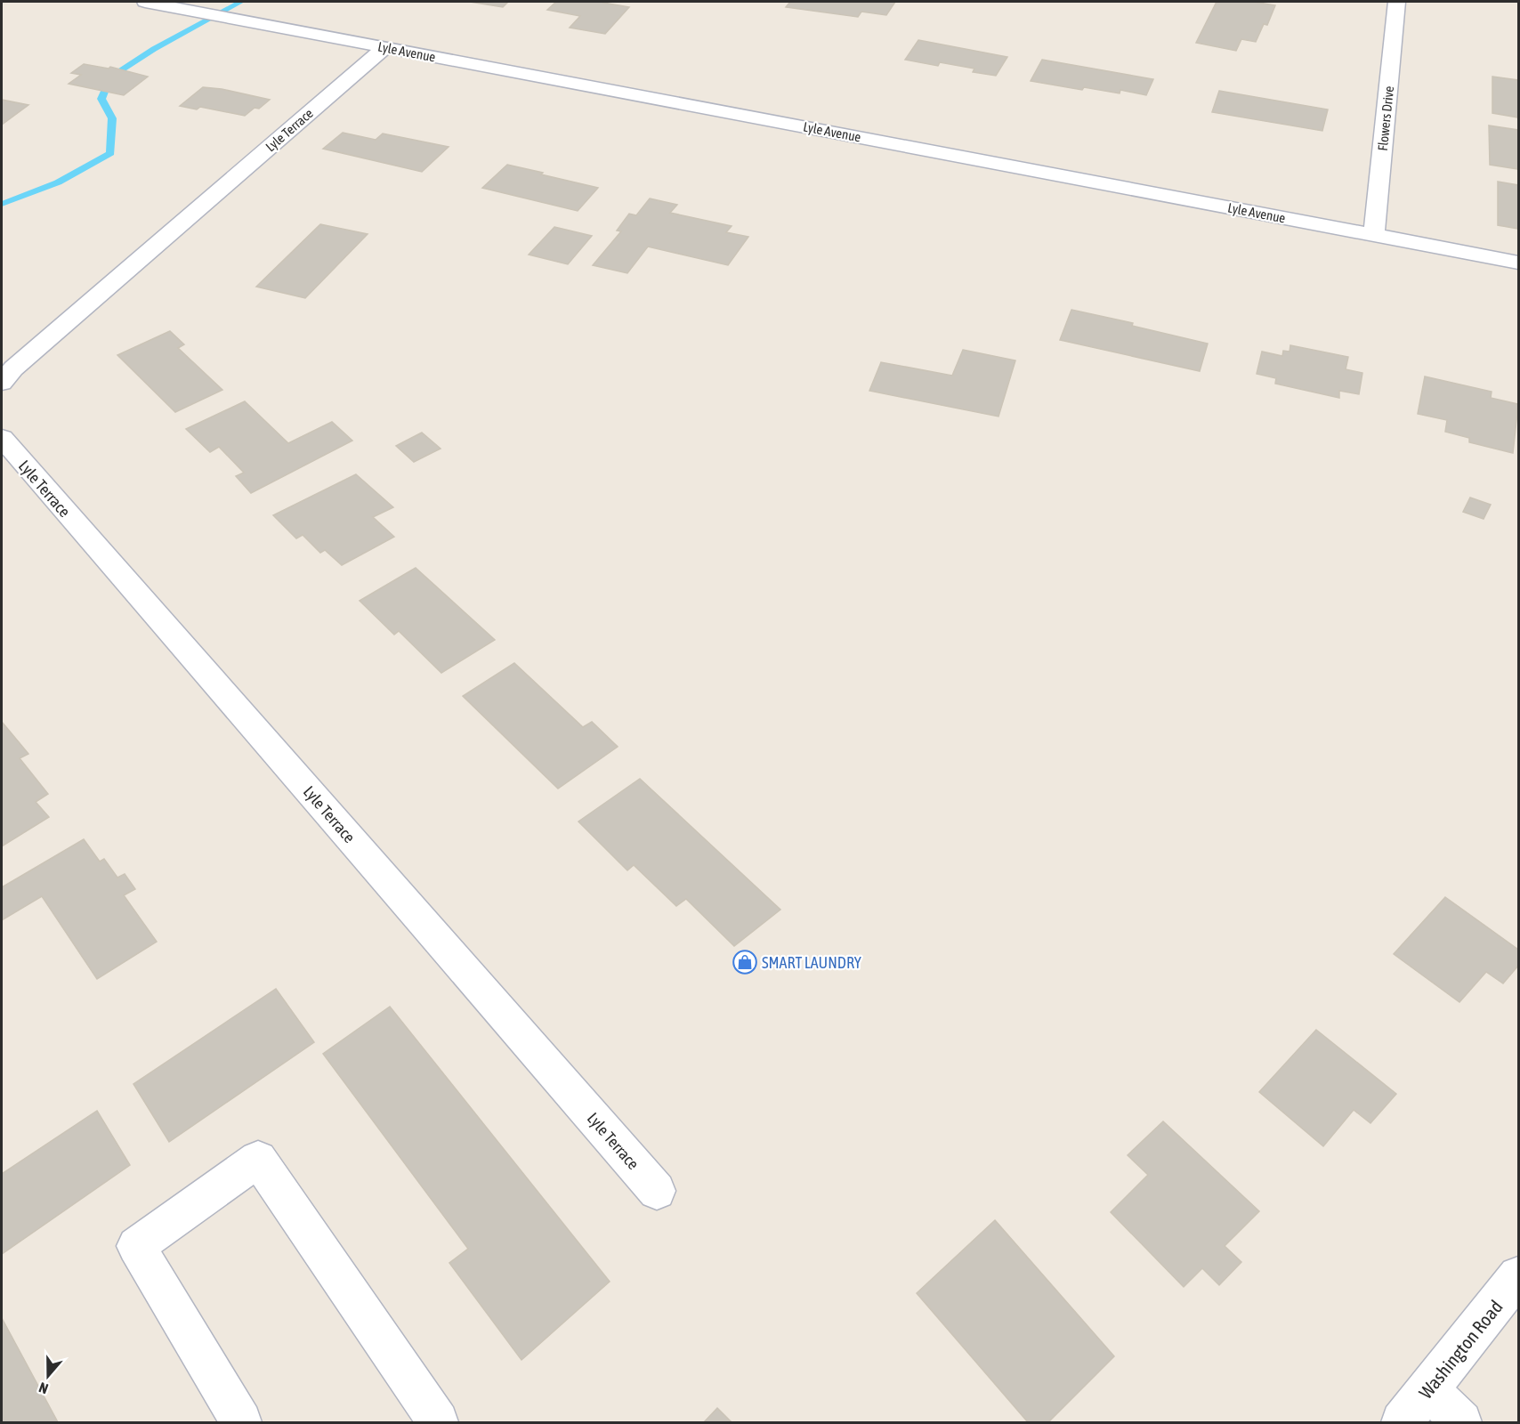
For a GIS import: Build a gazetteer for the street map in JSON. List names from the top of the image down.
{
  "streets": {
    "street": [
      "Lyle Avenue",
      "Flowers Drive",
      "Lyle Terrace",
      "Washington Road"
    ]
  },
  "crossings": [
    ["Lyle Avenue", "Flowers Drive"],
    ["Lyle Avenue", "Lyle Terrace"]
  ],
  "places": {
    "shop": ["SMART LAUNDRY"]
  },
  "north": "bottom"
}
